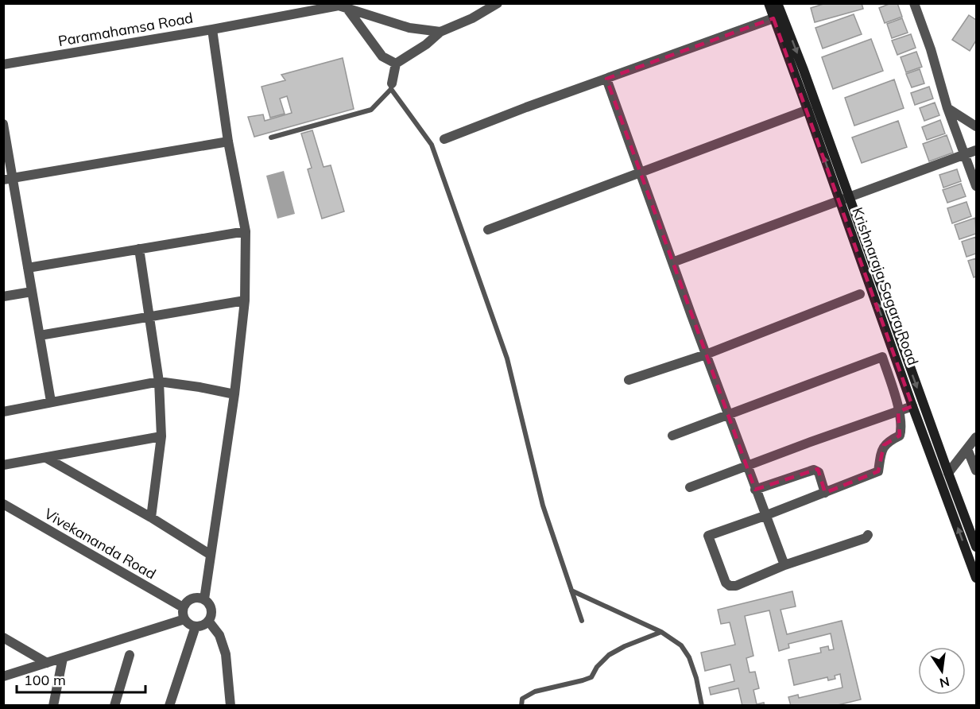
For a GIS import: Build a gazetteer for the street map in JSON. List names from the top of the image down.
{
  "streets": {
    "main road": ["Krishnaraja Sagara Road"],
    "street": ["Paramahamsa Road", "Vivekananda Road"]
  },
  "scale_bar": "100 m",
  "north": "bottom"
}
